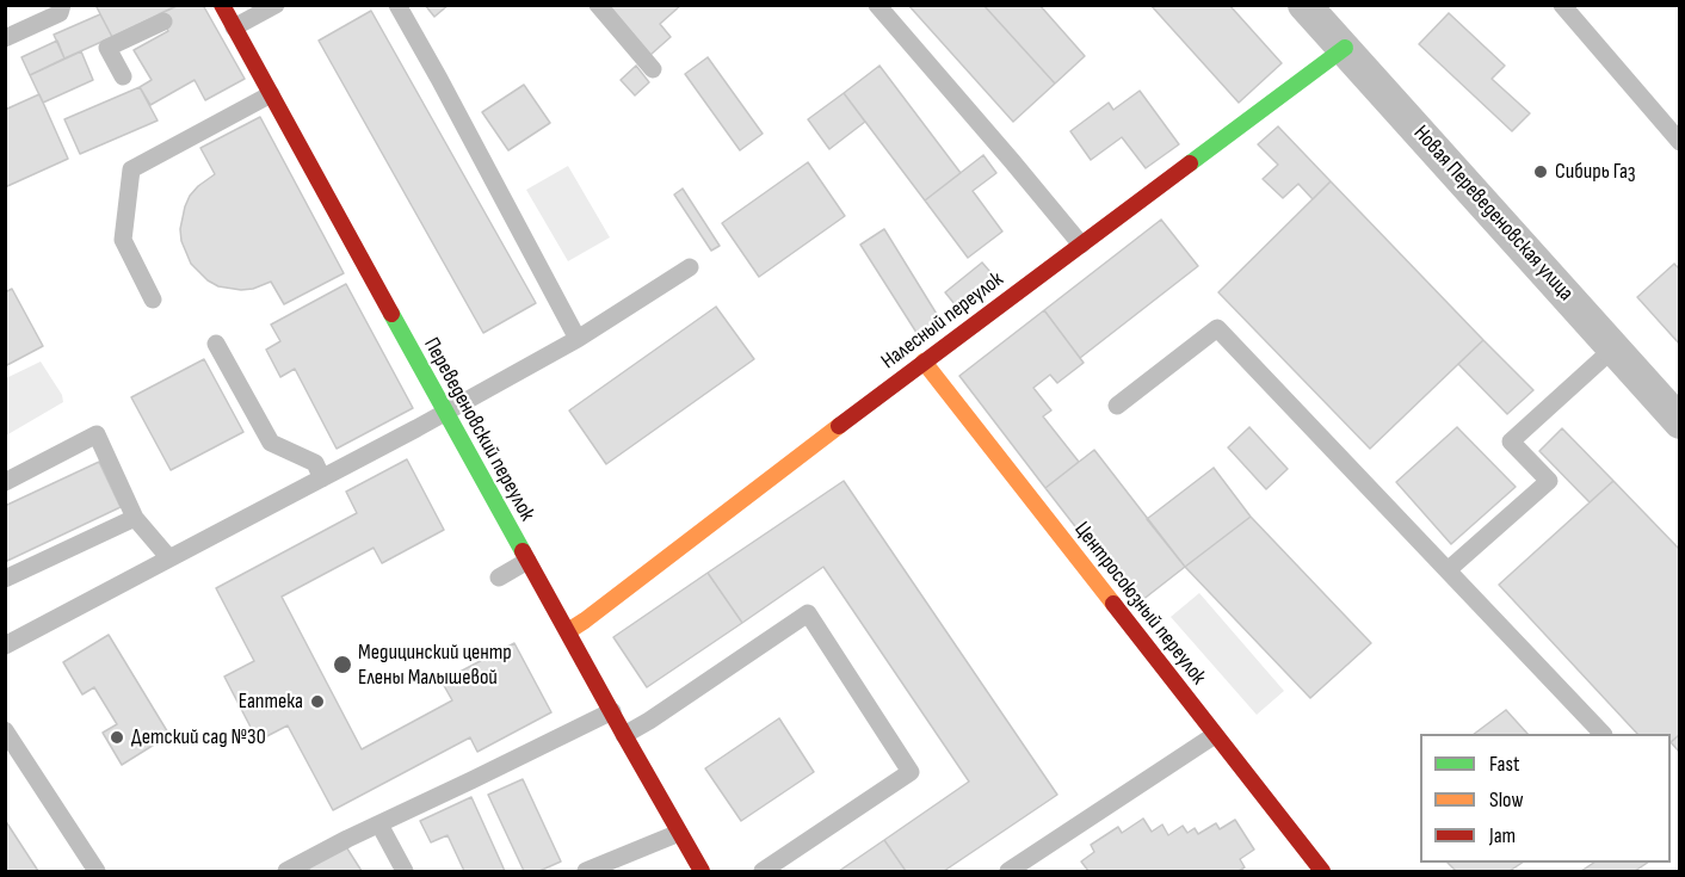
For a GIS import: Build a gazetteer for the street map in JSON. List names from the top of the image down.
{
  "streets": {
    "street": [
      "Новая Переведеновская улица",
      "Налесный переулок",
      "Переведеновский переулок",
      "Центросоюзный переулок"
    ]
  },
  "crossings": [
    ["Новая Переведеновская улица", "Налесный переулок"],
    ["Налесный переулок", "Переведеновский переулок"],
    ["Налесный переулок", "Центросоюзный переулок"]
  ],
  "places": [
    "Сибирь Газ",
    "Медицинский центр Елены Малышевой",
    "Еаптека",
    "Детский сад №30"
  ],
  "legend": ["Fast", "Slow", "Jam"]
}
